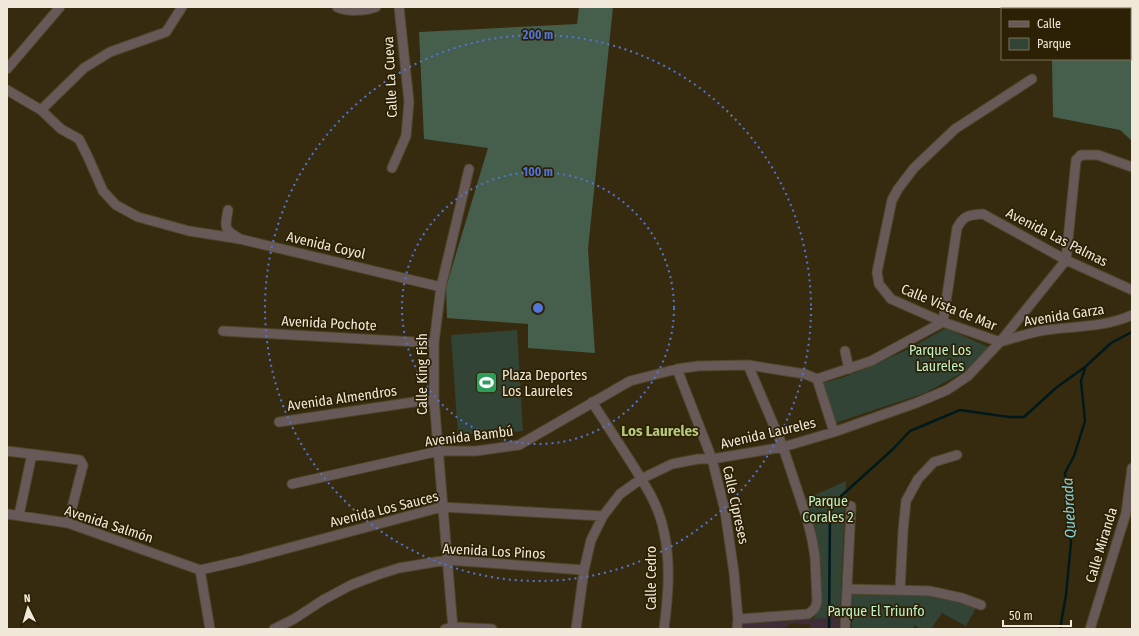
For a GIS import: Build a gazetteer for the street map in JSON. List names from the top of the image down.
{
  "streets": {
    "street": [
      "Calle La Cueva",
      "Avenida Las Palmas",
      "Avenida Coyol",
      "Calle Vista de Mar",
      "Avenida Garza",
      "Avenida Pochote",
      "Calle King Fish",
      "Avenida Almendros",
      "Avenida Laureles",
      "Avenida Bambú",
      "Calle Cipreses",
      "Avenida Los Sauces",
      "Avenida Salmón",
      "Calle Miranda",
      "Avenida Los Pinos",
      "Calle Cedro"
    ]
  },
  "crossings": [
    ["Avenida Las Palmas", "Calle Vista de Mar"],
    ["Avenida Las Palmas", "Avenida Laureles"],
    ["Avenida Coyol", "Calle King Fish"],
    ["Calle Vista de Mar", "Avenida Garza"],
    ["Calle Vista de Mar", "Avenida Laureles"],
    ["Avenida Garza", "Avenida Laureles"],
    ["Avenida Pochote", "Calle King Fish"],
    ["Calle King Fish", "Avenida Almendros"],
    ["Calle King Fish", "Avenida Bambú"],
    ["Calle King Fish", "Avenida Los Sauces"],
    ["Calle King Fish", "Avenida Los Pinos"],
    ["Avenida Laureles", "Calle Cipreses"],
    ["Avenida Laureles", "Avenida Los Sauces"],
    ["Avenida Laureles", "Avenida Los Pinos"],
    ["Avenida Laureles", "Calle Cedro"],
    ["Avenida Bambú", "Calle Cipreses"],
    ["Avenida Bambú", "Calle Cedro"],
    ["Avenida Los Sauces", "Avenida Salmón"]
  ],
  "districts": ["Los Laureles"],
  "water": ["Quebrada"],
  "parks": ["Parque Los Laureles", "Parque Corales 2", "Parque El Triunfo"],
  "places": {
    "sports": ["Plaza Deportes Los Laureles"]
  },
  "legend": ["Calle", "Parque"],
  "scale_bar": "50 m",
  "north": "top",
  "rings": ["200 m", "100 m"]
}
